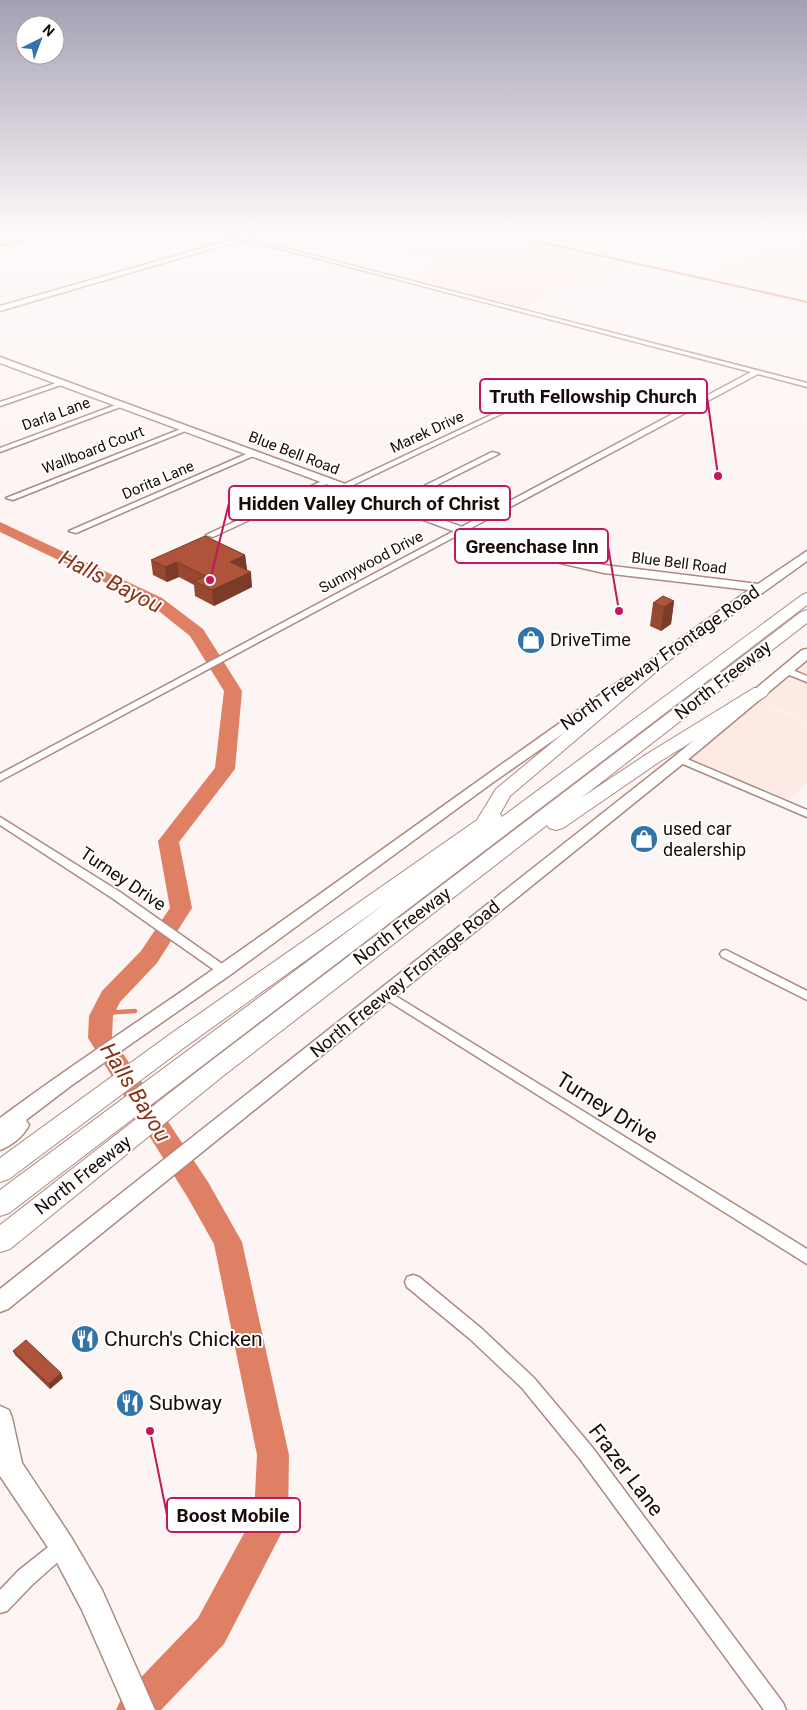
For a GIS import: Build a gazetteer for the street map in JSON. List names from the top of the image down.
{
  "streets": {
    "highway": ["North Freeway"],
    "main road": ["Blue Bell Road", "North Freeway Frontage Road"],
    "street": [
      "Darla Lane",
      "Marek Drive",
      "Wallboard Court",
      "Dorita Lane",
      "Sunnywood Drive",
      "Turney Drive",
      "Frazer Lane"
    ]
  },
  "crossings": [
    ["Darla Lane", "Blue Bell Road"],
    ["Marek Drive", "Blue Bell Road"],
    ["Wallboard Court", "Blue Bell Road"],
    ["Blue Bell Road", "Dorita Lane"],
    ["Blue Bell Road", "Sunnywood Drive"],
    ["Blue Bell Road", "North Freeway Frontage Road"],
    ["North Freeway Frontage Road", "Turney Drive"]
  ],
  "water": ["Halls Bayou"],
  "places": {
    "other": [
      "Truth Fellowship Church",
      "Hidden Valley Church of Christ",
      "Greenchase Inn",
      "Boost Mobile"
    ],
    "shop": ["DriveTime", "used car dealership"],
    "restaurant": ["Church's Chicken", "Subway"]
  },
  "north": "top right"
}
